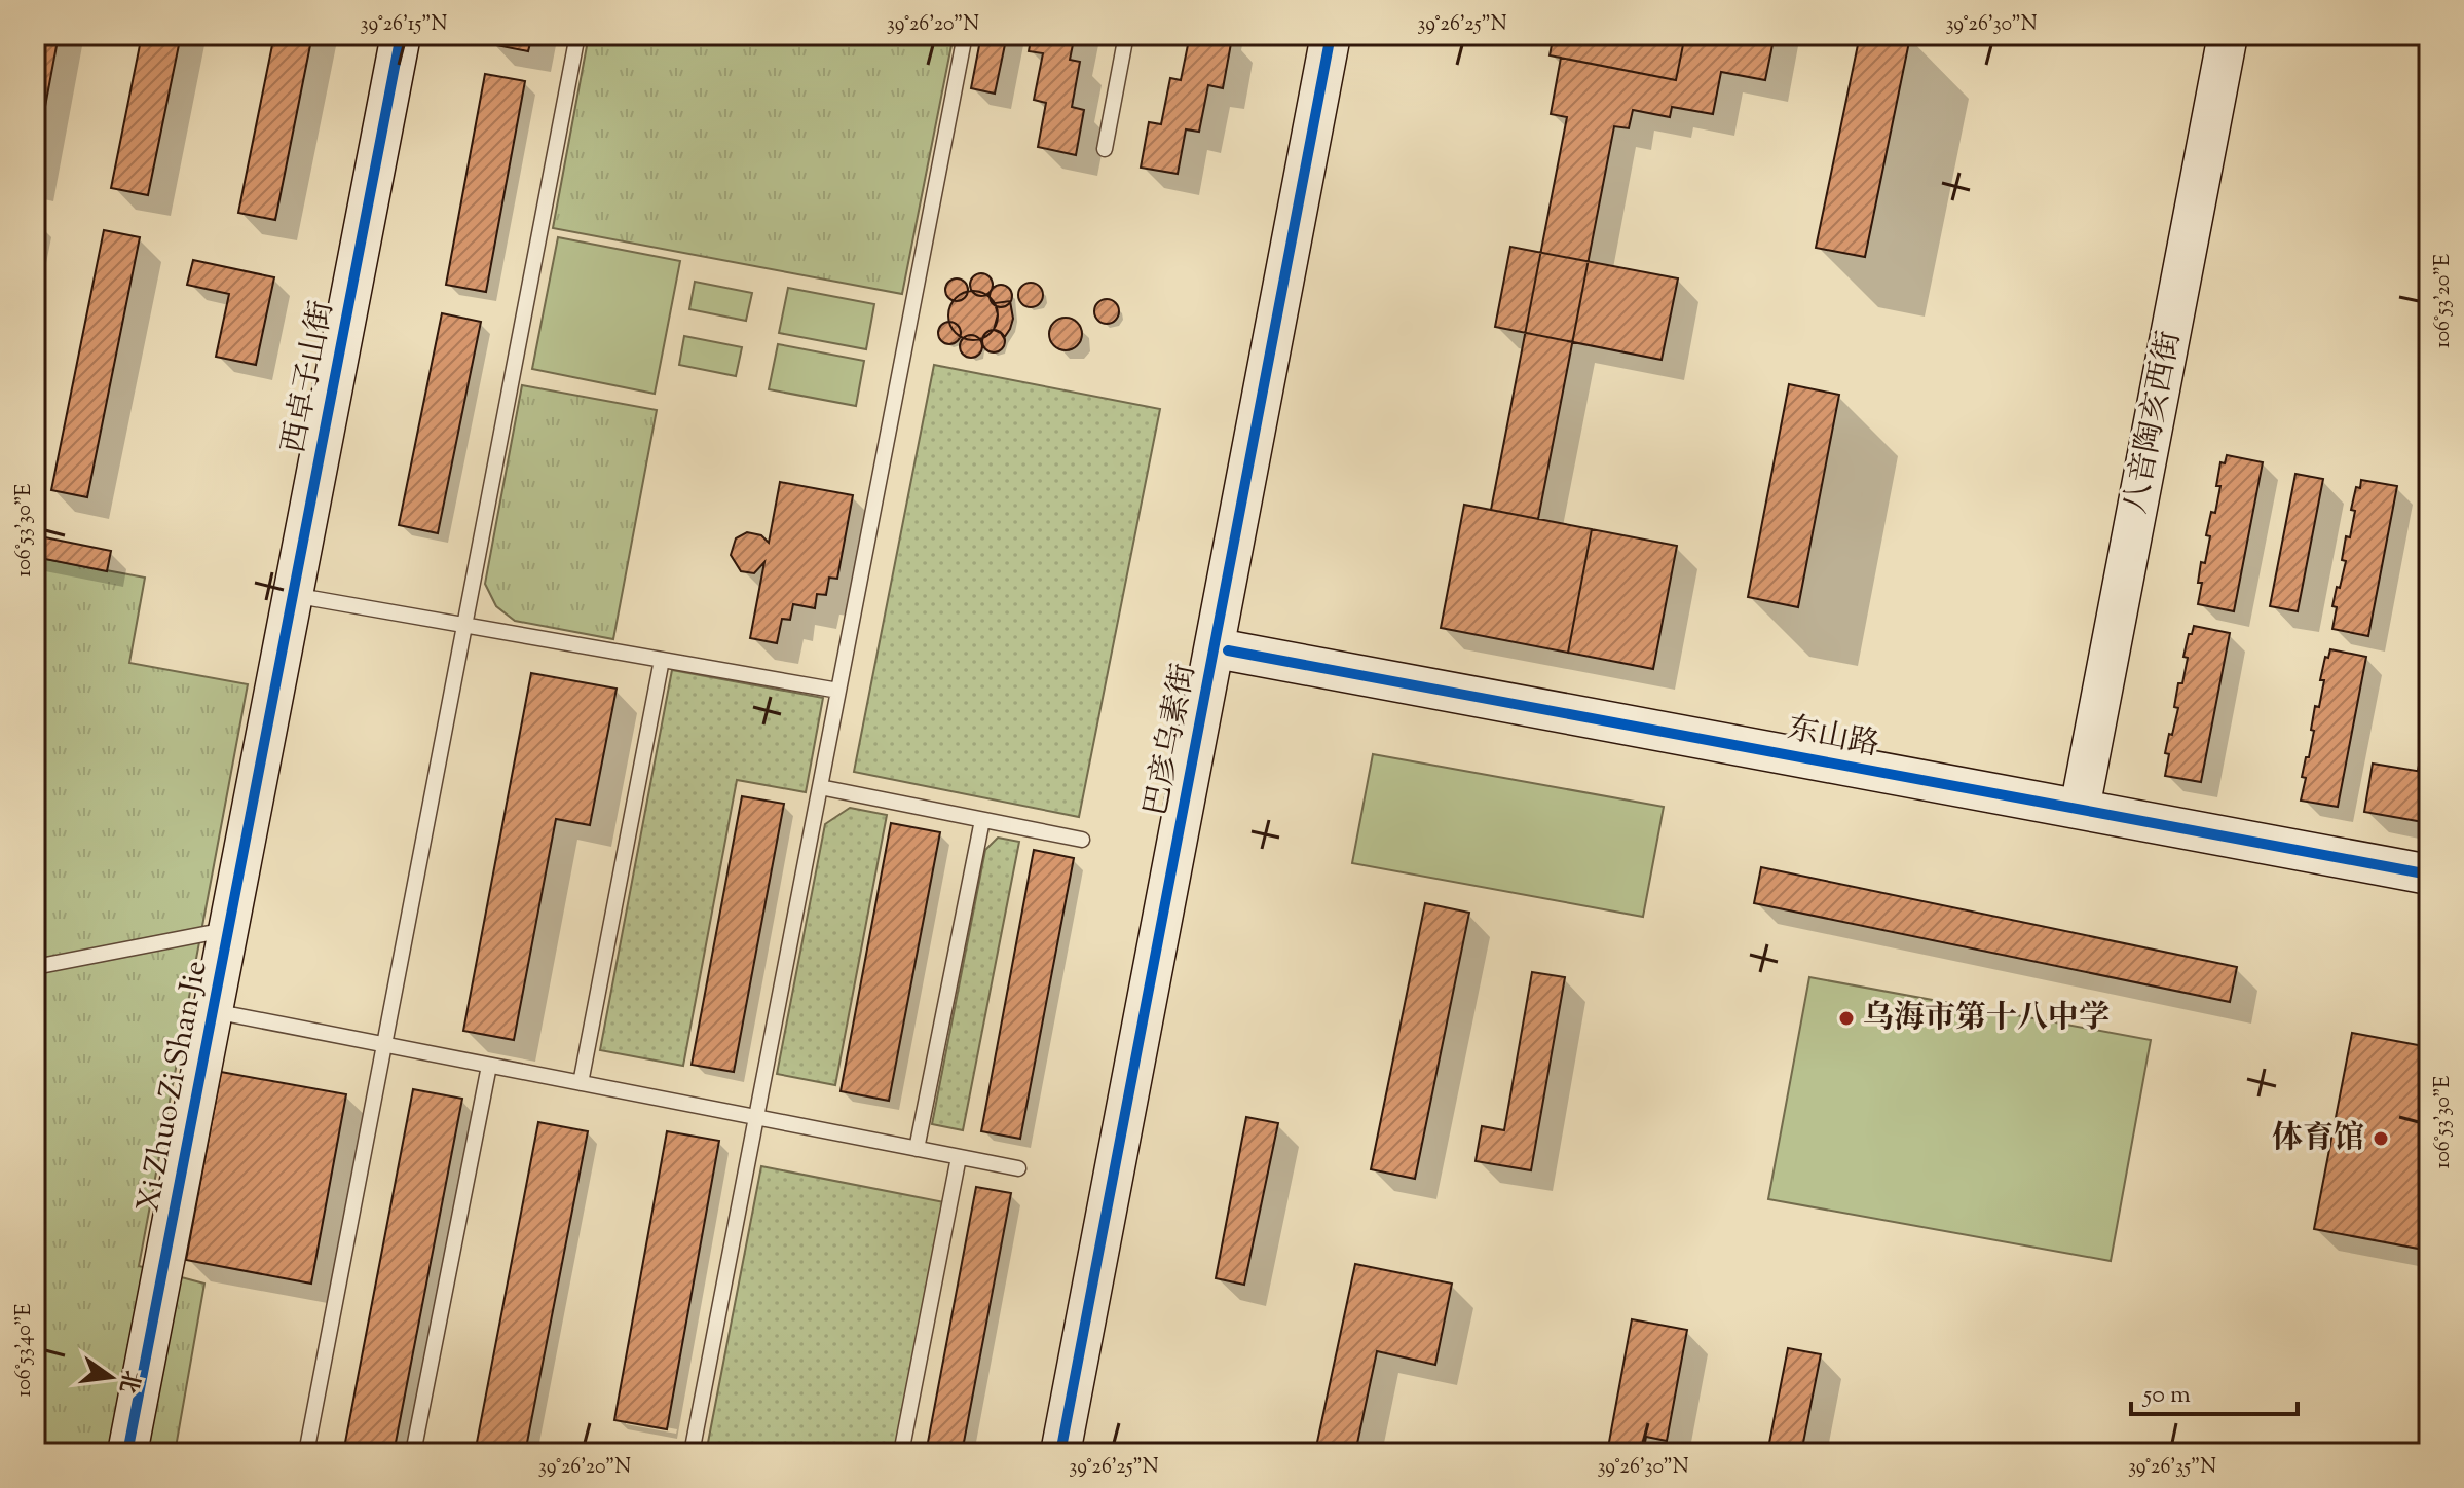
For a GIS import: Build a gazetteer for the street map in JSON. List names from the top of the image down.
{
  "streets": {
    "street": [
      "西卓子山街",
      "八音陶亥西街",
      "东山路",
      "巴彦乌素街",
      "Xi Zhuo Zi Shan Jie"
    ]
  },
  "crossings": [
    ["西卓子山街", "Xi Zhuo Zi Shan Jie"],
    ["八音陶亥西街", "东山路"],
    ["东山路", "巴彦乌素街"]
  ],
  "places": ["乌海市第十八中学", "体育馆"],
  "scale_bar": "50 m",
  "north": "right",
  "coordinates": [
    "39°26'15\"N",
    "39°26'20\"N",
    "39°26'25\"N",
    "39°26'30\"N",
    "106°53'20\"E",
    "106°53'30\"E",
    "106°53'40\"E",
    "39°26'35\"N"
  ]
}
